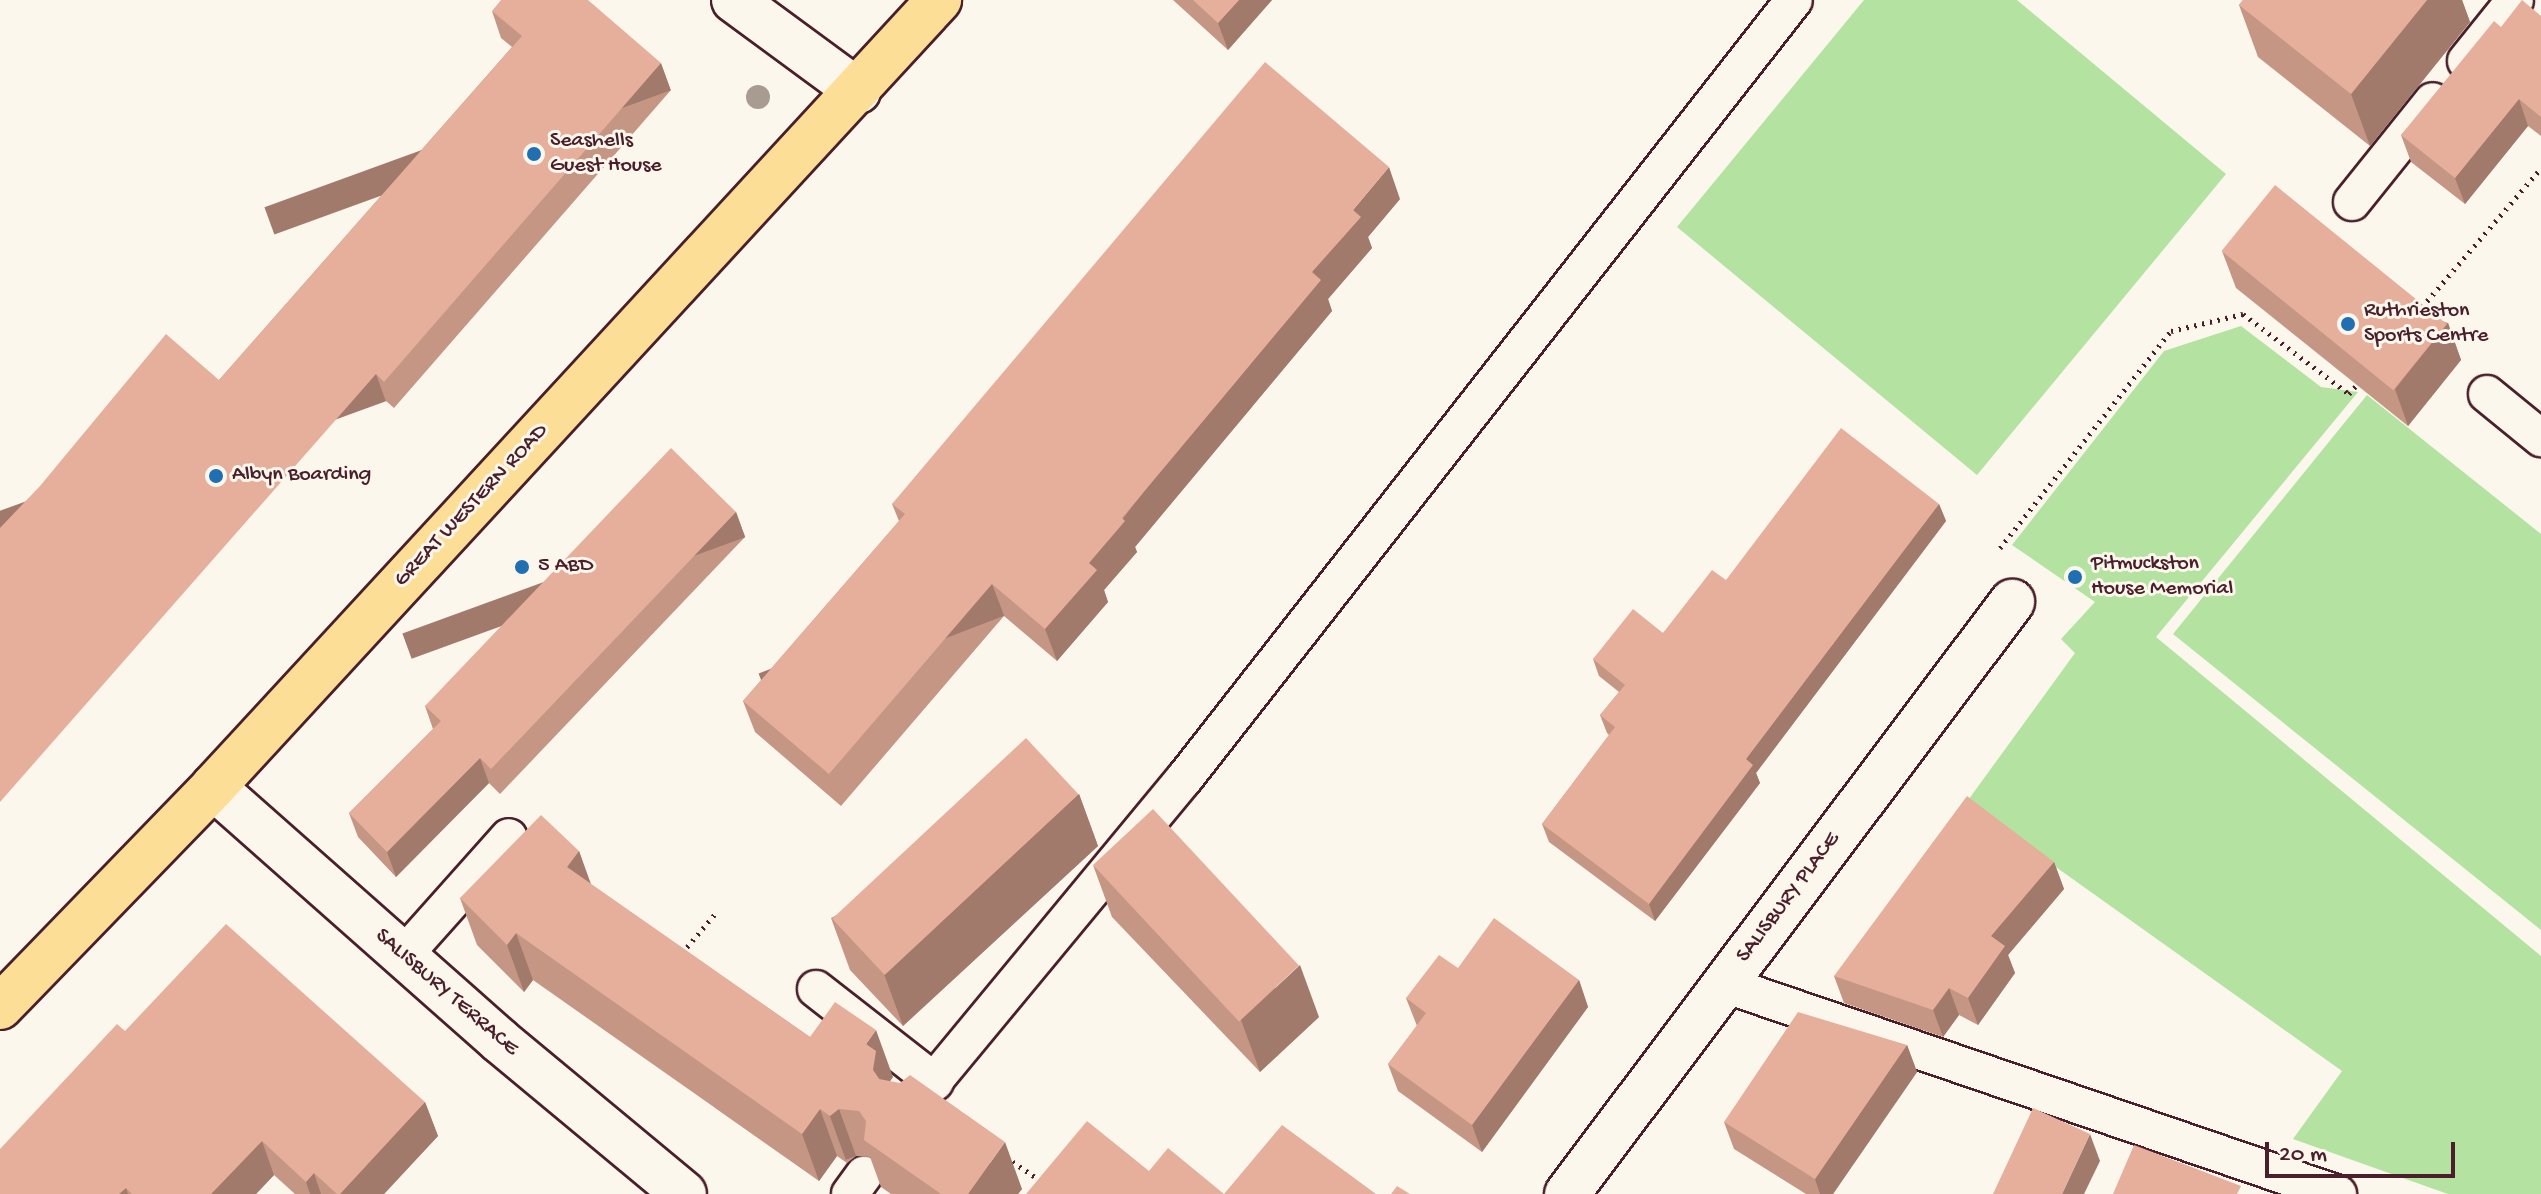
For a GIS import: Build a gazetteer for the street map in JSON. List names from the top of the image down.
{
  "streets": {
    "main road": ["GREAT WESTERN ROAD"],
    "street": ["SALISBURY PLACE", "SALISBURY TERRACE"]
  },
  "crossings": [
    ["GREAT WESTERN ROAD", "SALISBURY TERRACE"]
  ],
  "places": [
    "Seashells Guest House",
    "Ruthrieston Sports Centre",
    "Albyn Boarding",
    "5 ABD",
    "Pitmuckston House Memorial"
  ],
  "scale_bar": "20 m"
}
